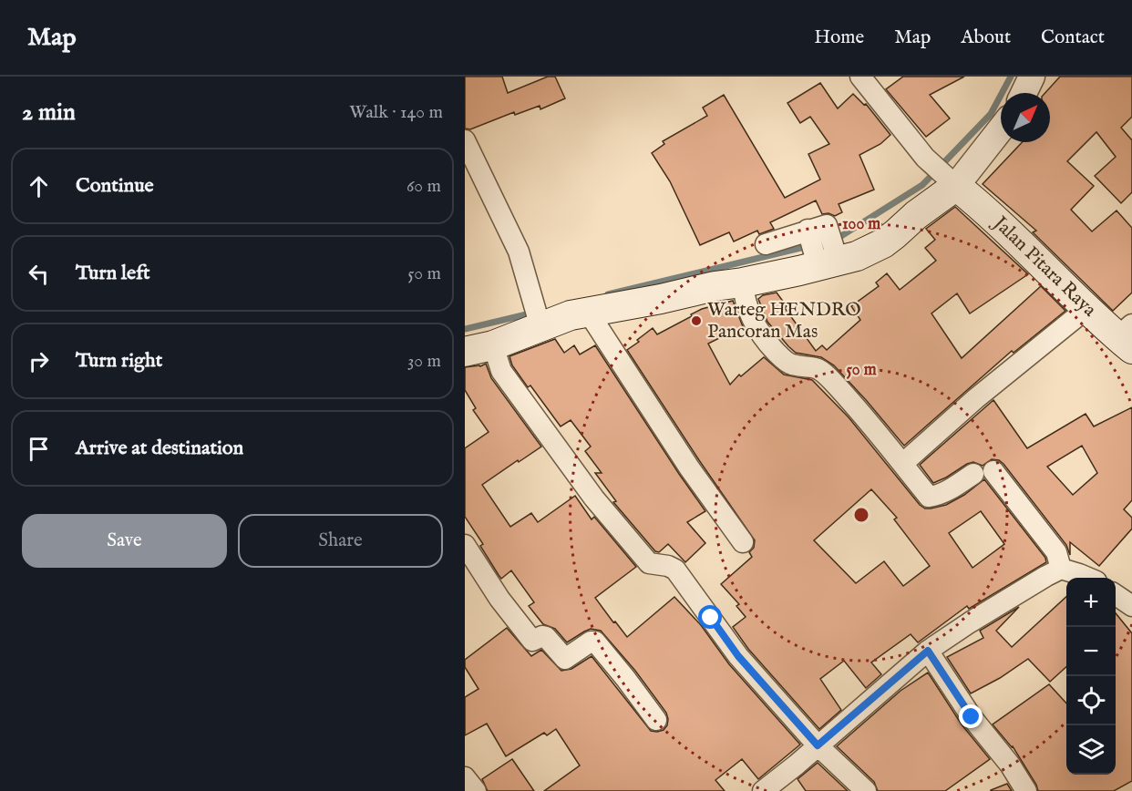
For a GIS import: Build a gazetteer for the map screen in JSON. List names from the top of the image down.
{
  "streets": {
    "main road": ["Jalan Pitara Raya"]
  },
  "places": ["Warteg HENDRO Pancoran Mas"],
  "north": "top right",
  "page": {
    "header": "Map",
    "nav": [
      "Home",
      "Map",
      "About",
      "Contact"
    ],
    "heading": ["2 min", "Walk · 140 m"],
    "list": [
      ["Continue", "60 m"],
      ["Turn left", "50 m"],
      ["Turn right", "30 m"],
      "Arrive at destination"
    ],
    "buttons": ["Save", "Share"],
    "map_buttons": ["+", "−"]
  },
  "rings": ["100 m", "50 m"]
}
